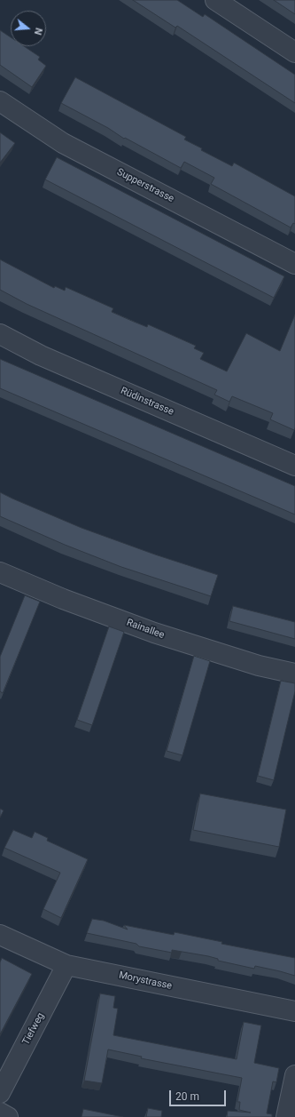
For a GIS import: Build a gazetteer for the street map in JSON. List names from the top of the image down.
{
  "streets": {
    "street": [
      "Supperstrasse",
      "Rüdinstrasse",
      "Rainallee",
      "Morystrasse",
      "Tiefweg"
    ]
  },
  "crossings": [
    ["Morystrasse", "Tiefweg"]
  ],
  "scale_bar": "20 m",
  "north": "right"
}
